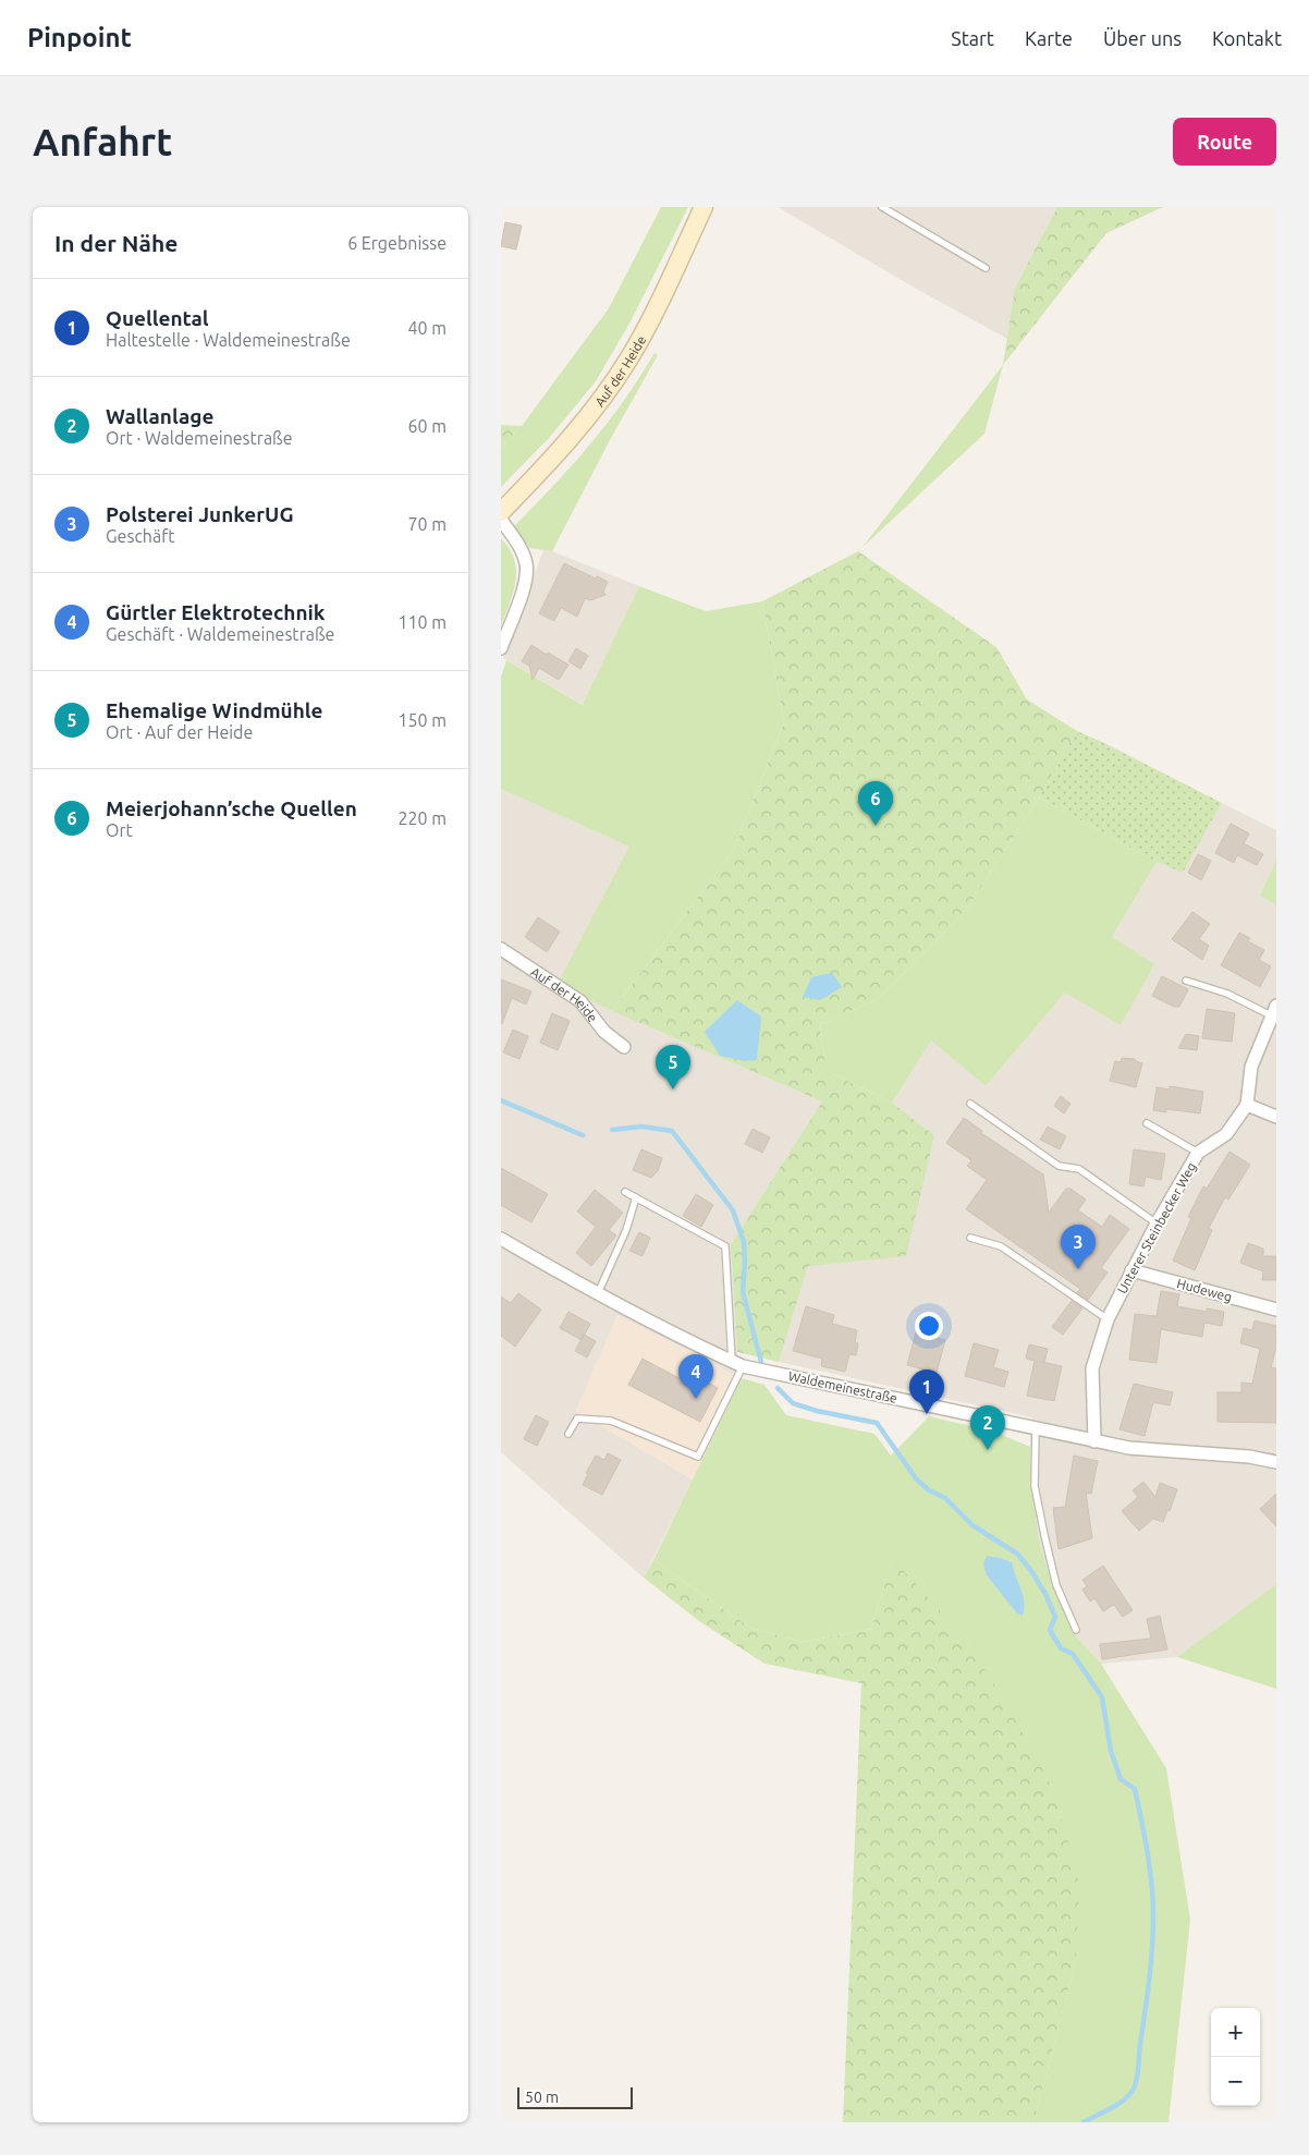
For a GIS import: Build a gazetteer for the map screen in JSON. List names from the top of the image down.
{
  "streets": {
    "street": [
      "Auf der Heide",
      "Unterer Steinbecker Weg",
      "Hudeweg",
      "Waldemeinestraße"
    ]
  },
  "crossings": [
    ["Unterer Steinbecker Weg", "Hudeweg"],
    ["Unterer Steinbecker Weg", "Waldemeinestraße"]
  ],
  "scale_bar": "50 m",
  "page": {
    "header": "Pinpoint",
    "nav": [
      "Start",
      "Karte",
      "Über uns",
      "Kontakt"
    ],
    "buttons": "Route",
    "title": "Anfahrt",
    "heading": ["In der Nähe", "6 Ergebnisse"],
    "list": [
      {
        "mark": "1",
        "name": "Quellental",
        "note": "Haltestelle · Waldemeinestraße",
        "value": "40 m"
      },
      {
        "mark": "2",
        "name": "Wallanlage",
        "note": "Ort · Waldemeinestraße",
        "value": "60 m"
      },
      {
        "mark": "3",
        "name": "Polsterei JunkerUG",
        "note": "Geschäft",
        "value": "70 m"
      },
      {
        "mark": "4",
        "name": "Gürtler Elektrotechnik",
        "note": "Geschäft · Waldemeinestraße",
        "value": "110 m"
      },
      {
        "mark": "5",
        "name": "Ehemalige Windmühle",
        "note": "Ort · Auf der Heide",
        "value": "150 m"
      },
      {
        "mark": "6",
        "name": "Meierjohann’sche Quellen",
        "note": "Ort",
        "value": "220 m"
      }
    ],
    "pins": [
      "6",
      "5",
      "3",
      "4",
      "1",
      "2"
    ],
    "map_buttons": ["+", "−"],
    "scale": "50 m"
  }
}
